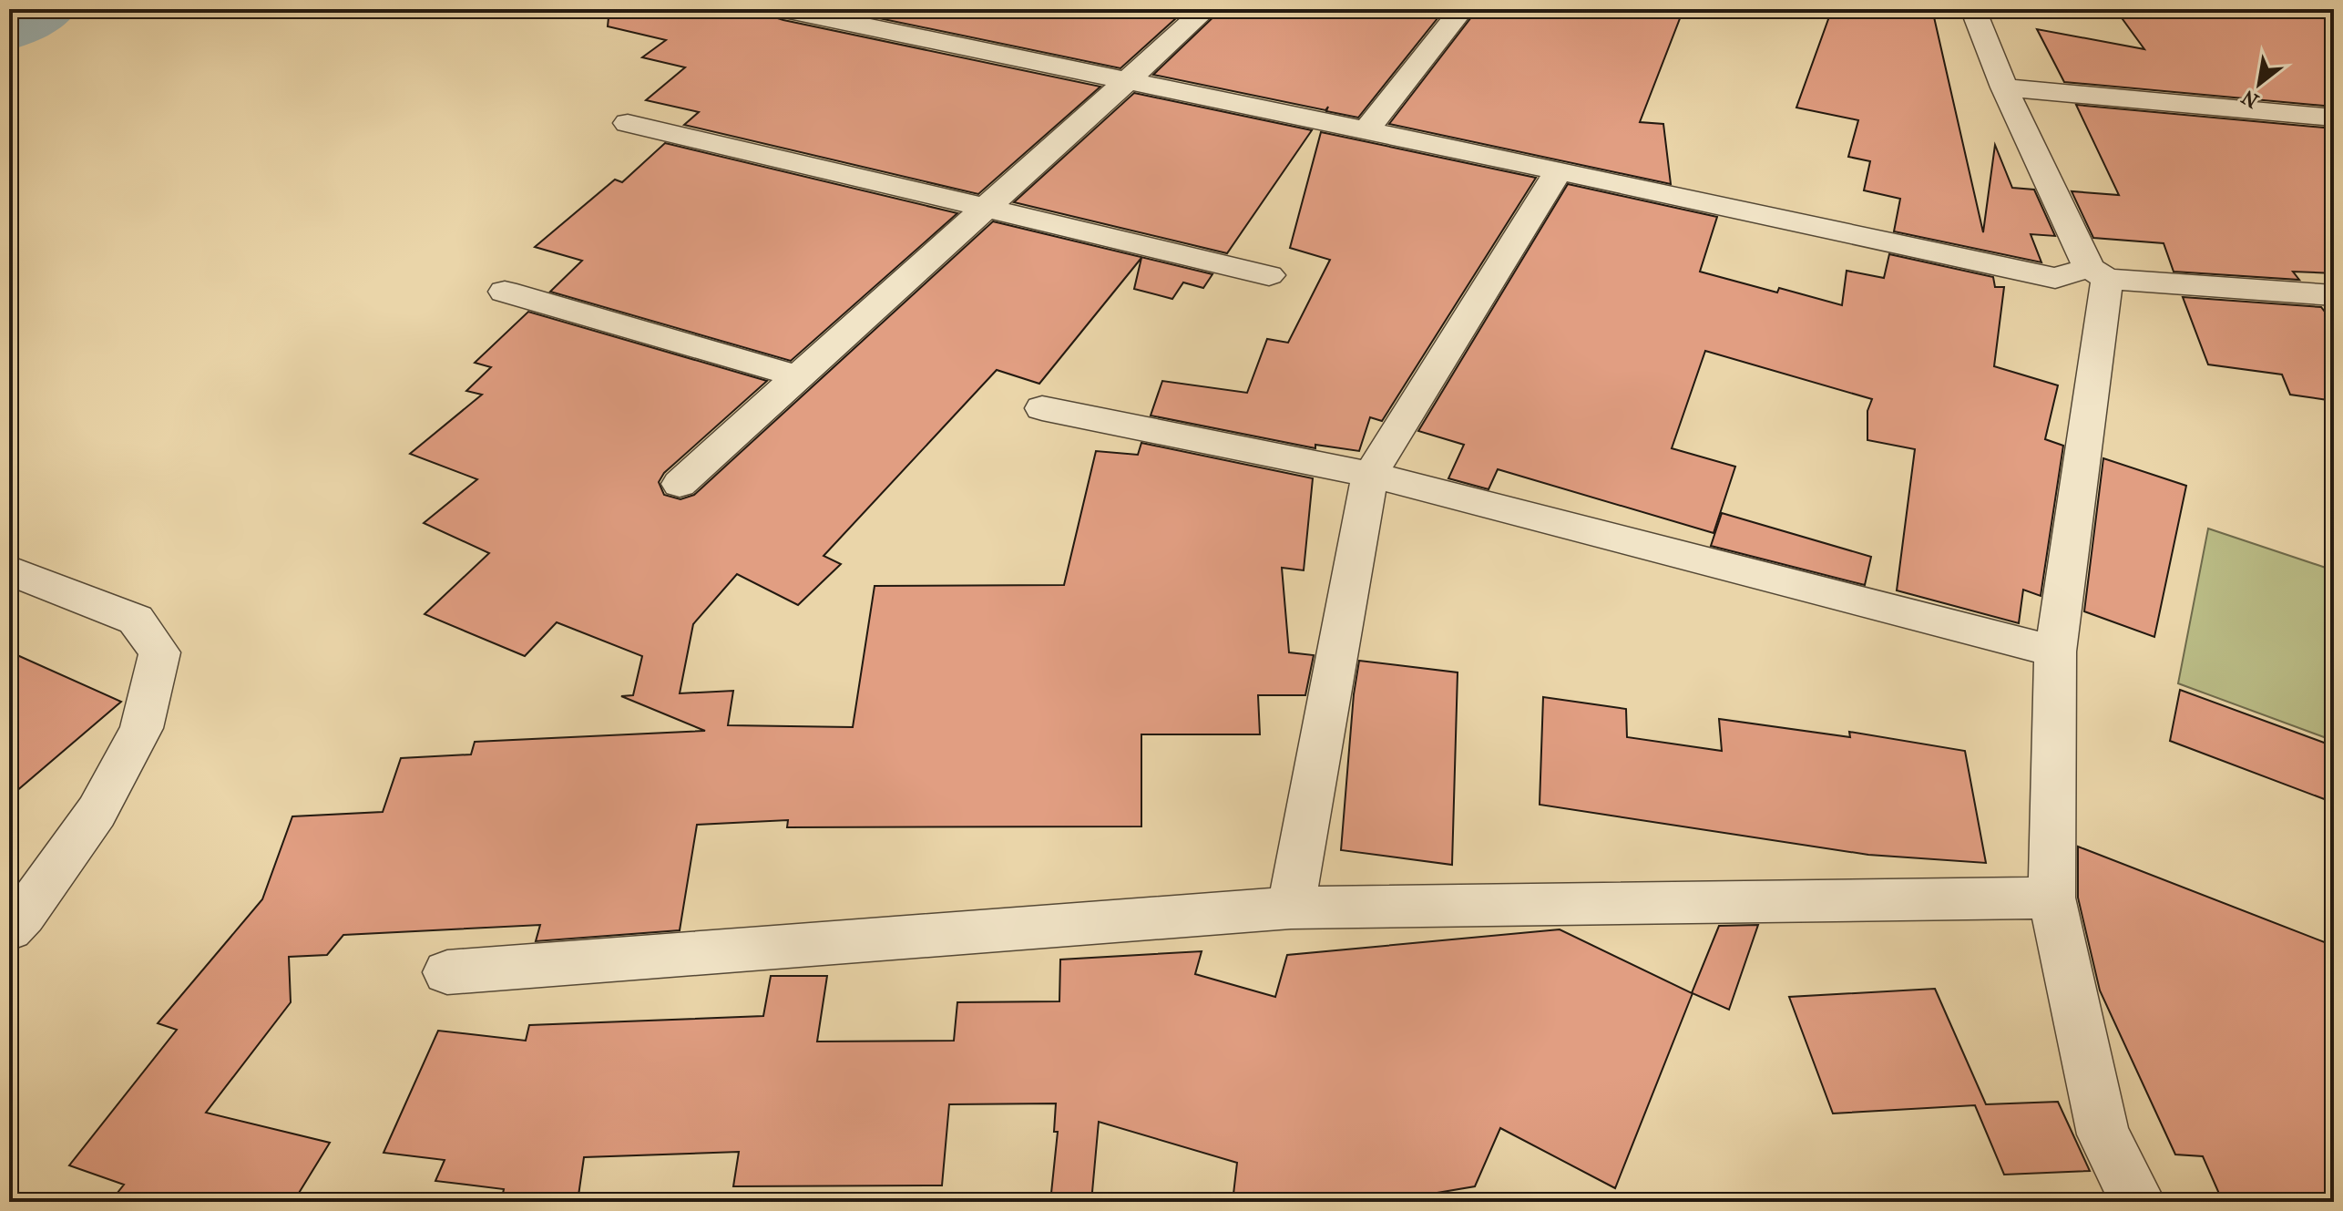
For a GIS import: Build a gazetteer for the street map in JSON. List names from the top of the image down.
{
  "north": "bottom left"
}
